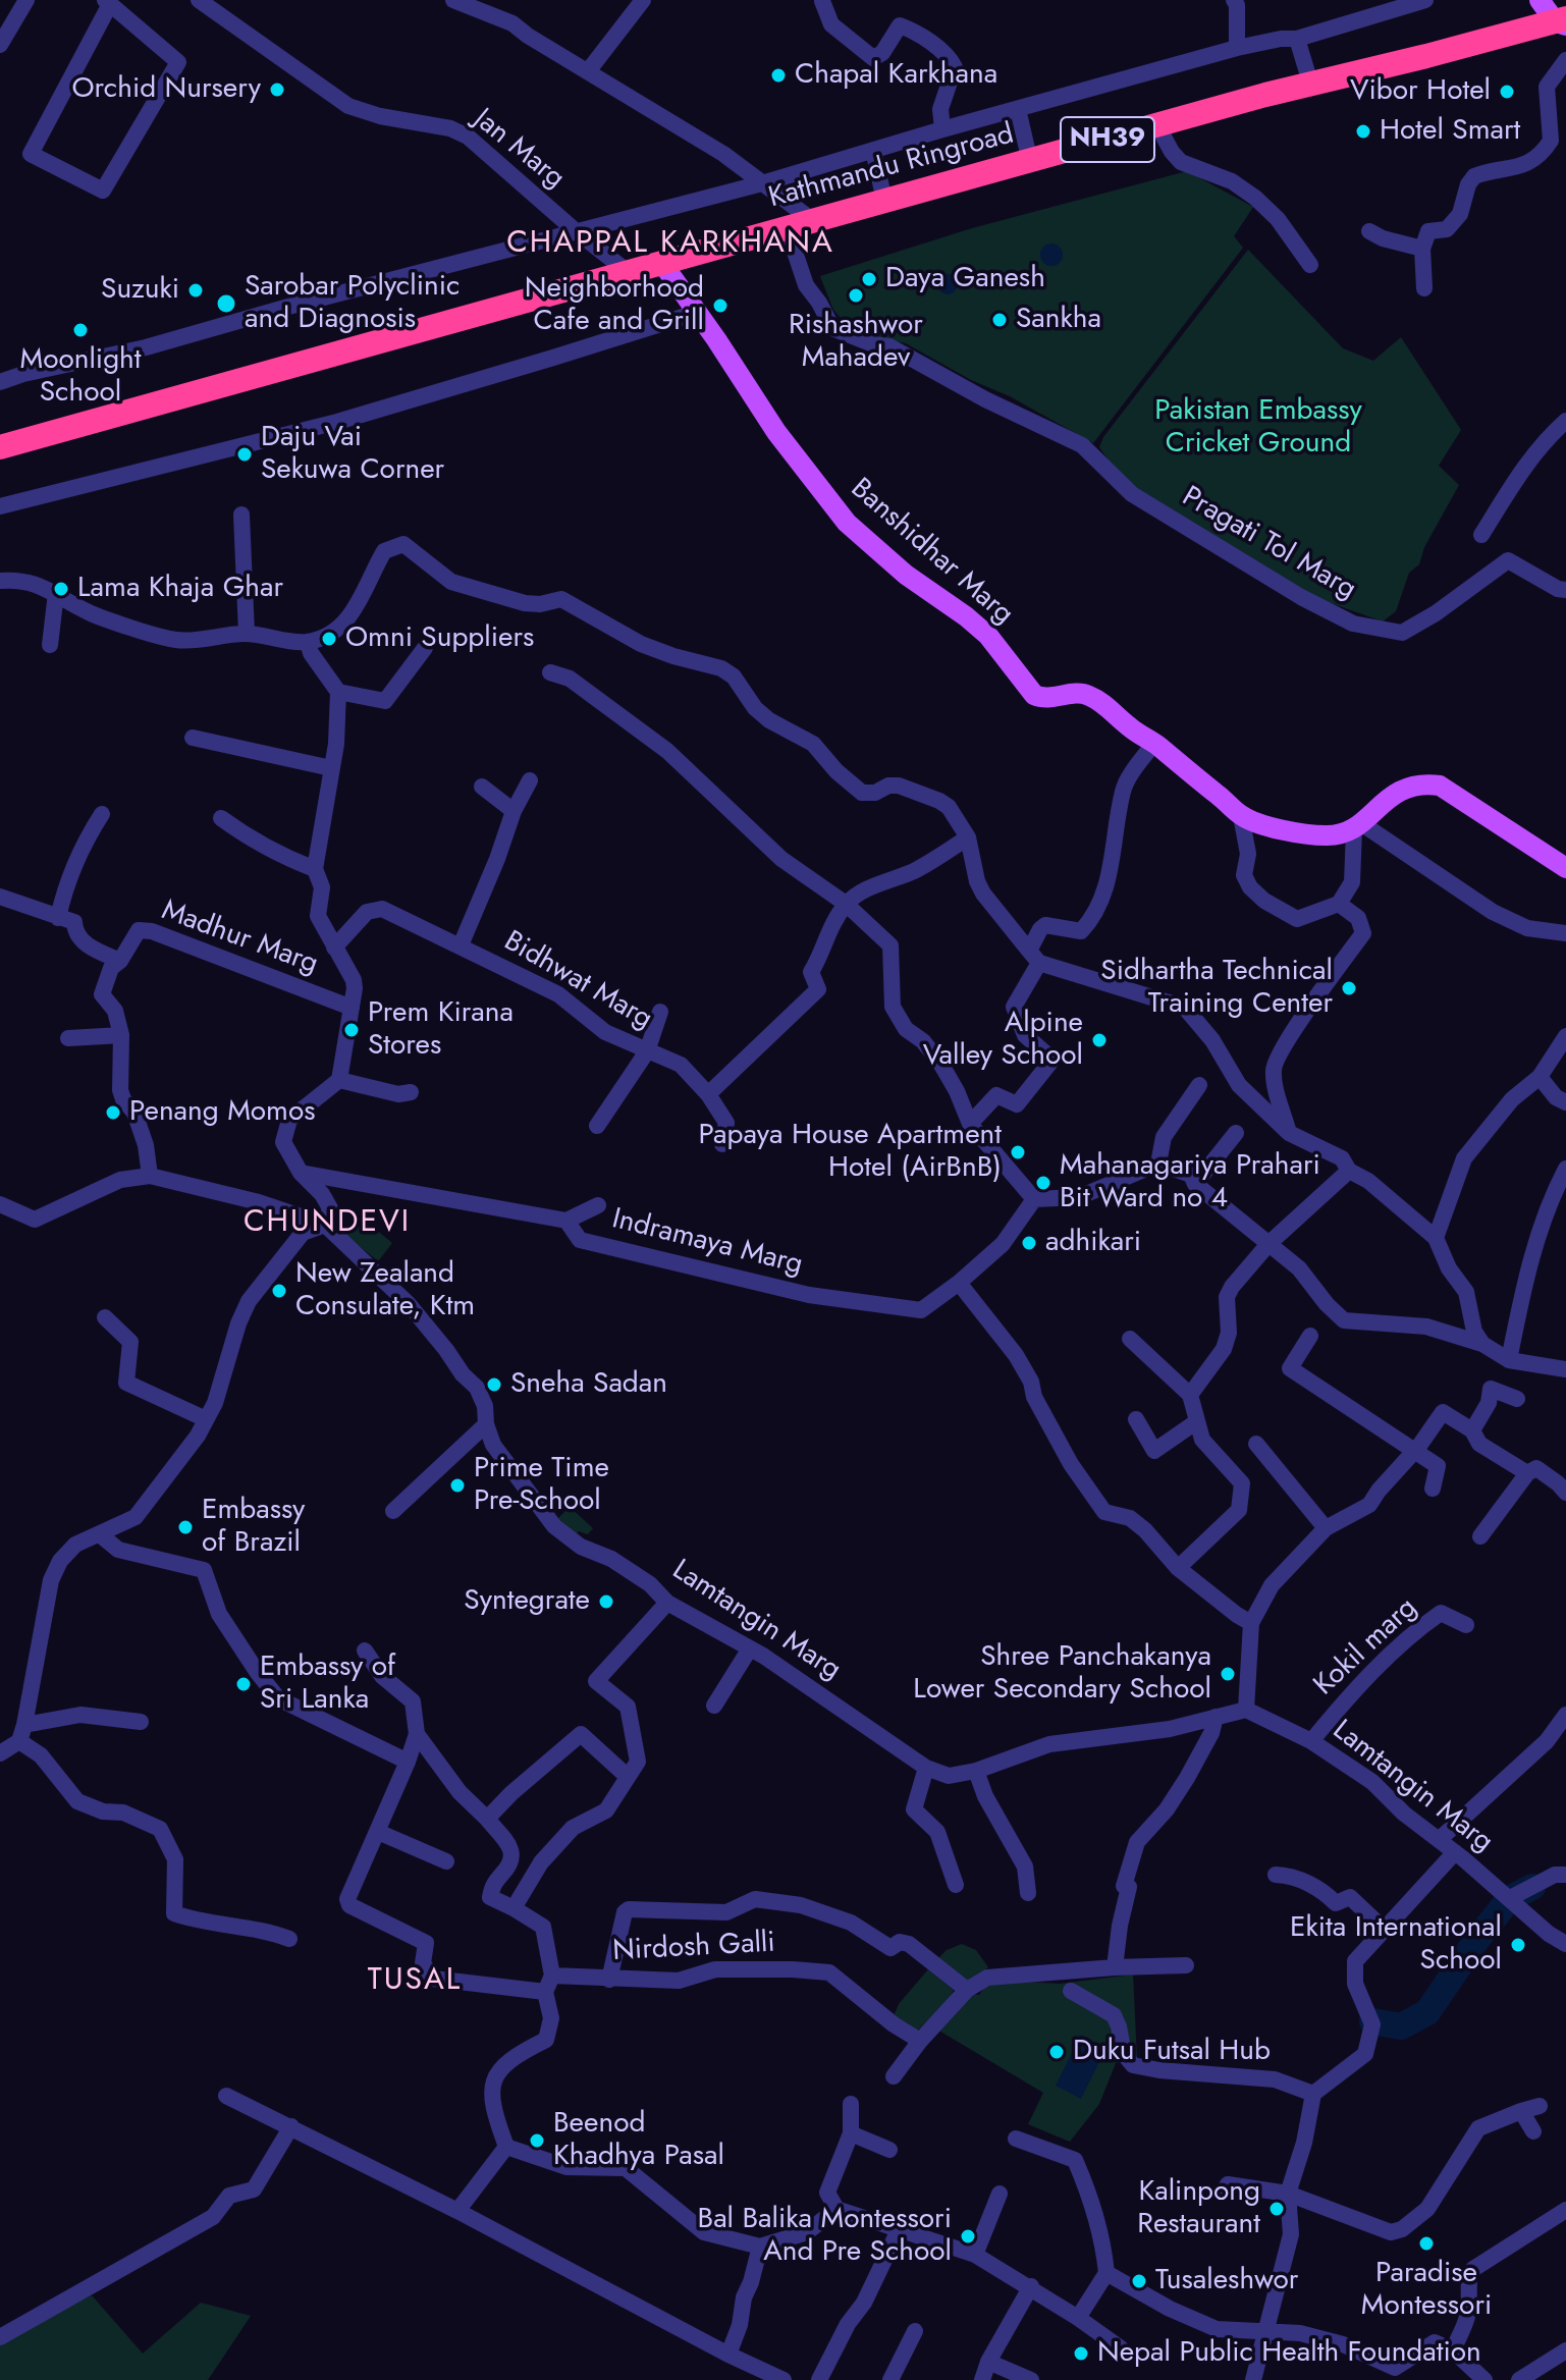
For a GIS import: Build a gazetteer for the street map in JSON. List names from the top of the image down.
{
  "streets": {
    "highway": ["NH39", "Kathmandu Ringroad"],
    "main road": ["Banshidhar Marg"],
    "street": [
      "Jan Marg",
      "Pragati Tol Marg",
      "Madhur Marg",
      "Bidhwat Marg",
      "Indramaya Marg",
      "Lamtangin Marg",
      "Kokil marg",
      "Nirdosh Galli"
    ]
  },
  "crossings": [
    ["Jan Marg", "Kathmandu Ringroad"],
    ["Kathmandu Ringroad", "Pragati Tol Marg"],
    ["Kathmandu Ringroad", "Banshidhar Marg"],
    ["Lamtangin Marg", "Kokil marg"]
  ],
  "districts": ["CHAPPAL KARKHANA", "CHUNDEVI", "TUSAL"],
  "parks": ["Pakistan Embassy Cricket Ground"],
  "places": [
    "Chapal Karkhana",
    "Orchid Nursery",
    "Vibor Hotel",
    "Hotel Smart",
    "Daya Ganesh",
    "Suzuki",
    "Rishashwor Mahadev",
    "Sarobar Polyclinic and Diagnosis",
    "Neighborhood Cafe and Grill",
    "Sankha",
    "Moonlight School",
    "Daju Vai Sekuwa Corner",
    "Lama Khaja Ghar",
    "Omni Suppliers",
    "Sidhartha Technical Training Center",
    "Prem Kirana Stores",
    "Alpine Valley School",
    "Penang Momos",
    "Papaya House Apartment Hotel (AirBnB)",
    "Mahanagariya Prahari Bit Ward no 4",
    "adhikari",
    "New Zealand Consulate, Ktm",
    "Sneha Sadan",
    "Prime Time Pre-School",
    "Embassy of Brazil",
    "Syntegrate",
    "Shree Panchakanya Lower Secondary School",
    "Embassy of Sri Lanka",
    "Ekita International School",
    "Duku Futsal Hub",
    "Beenod Khadhya Pasal",
    "Kalinpong Restaurant",
    "Bal Balika Montessori And Pre School",
    "Paradise Montessori",
    "Tusaleshwor",
    "Nepal Public Health Foundation"
  ]
}
